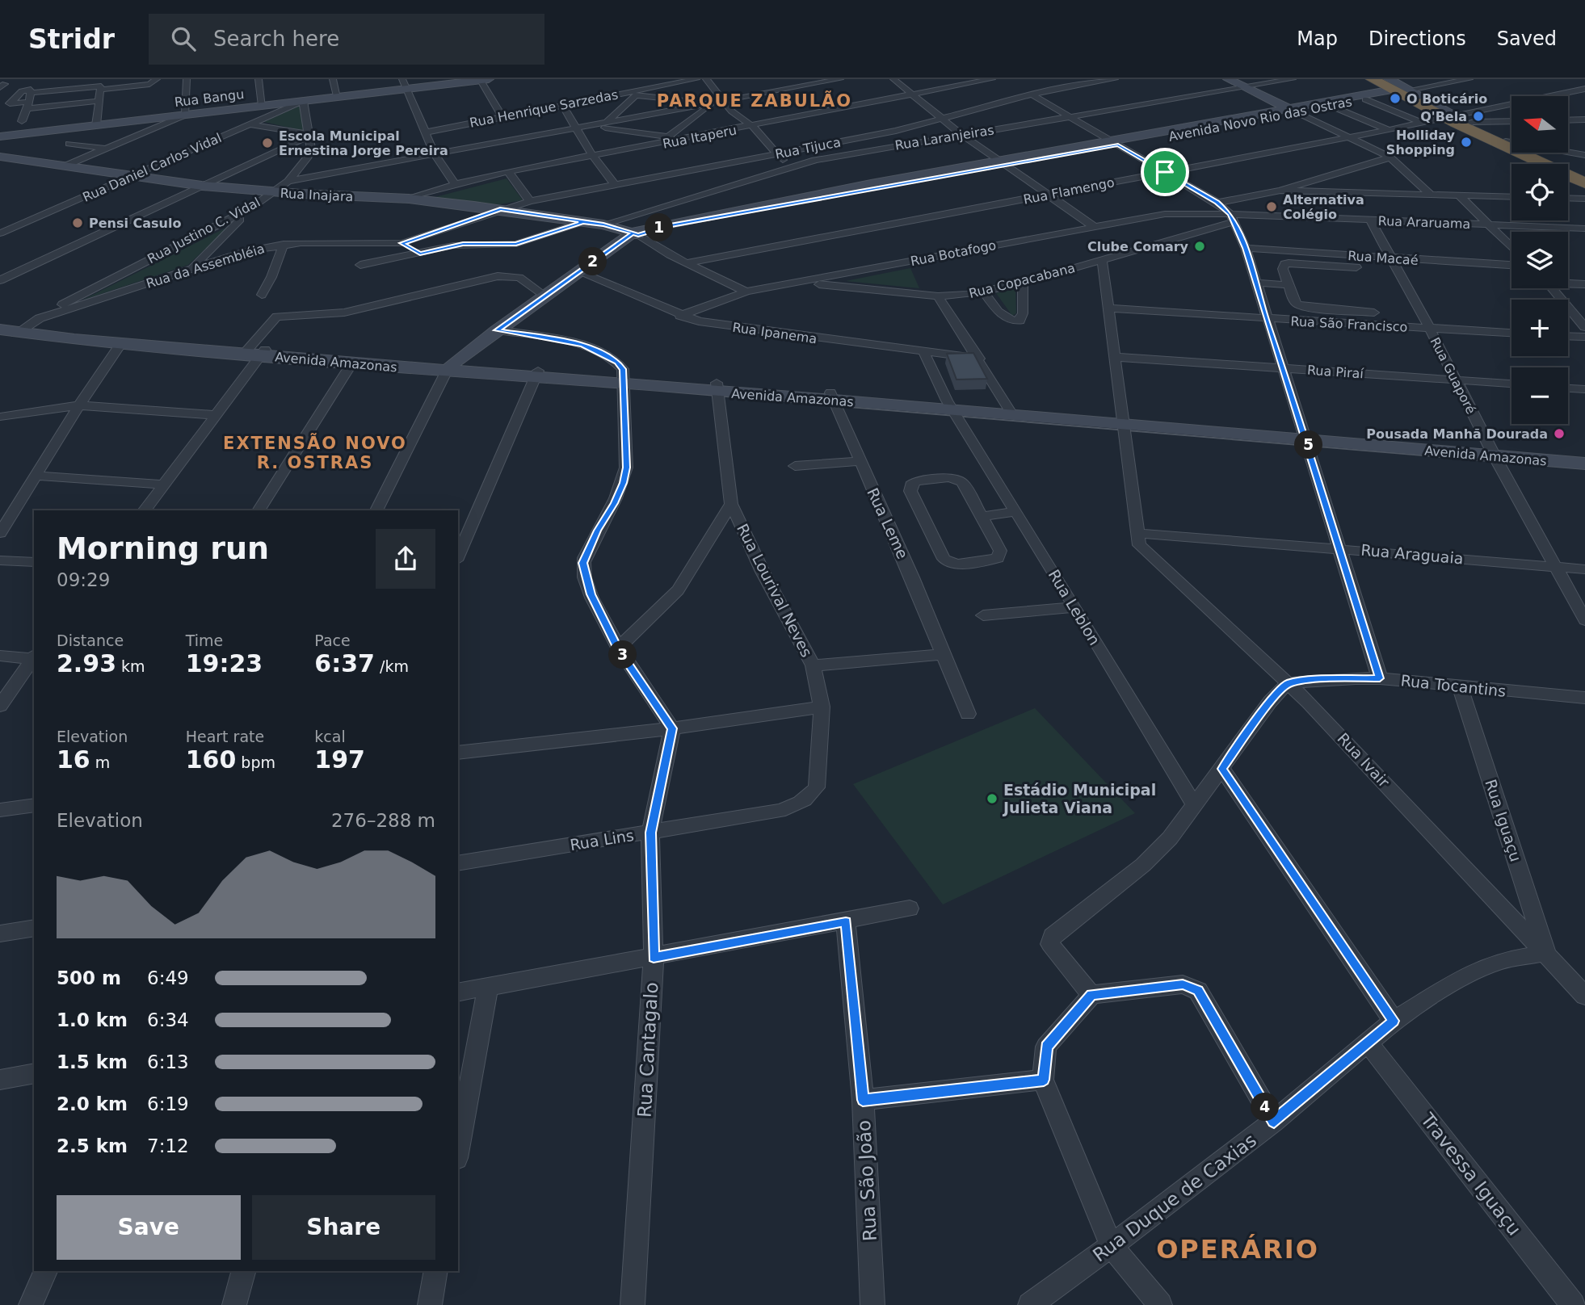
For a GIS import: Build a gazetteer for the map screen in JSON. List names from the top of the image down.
{
  "streets": {
    "street": [
      "Rua Bangu",
      "Rua Henrique Sarzedas",
      "Avenida Novo Rio das Ostras",
      "Rua Itaperu",
      "Rua Laranjeiras",
      "Rua Tijuca",
      "Rua Daniel Carlos Vidal",
      "Rua Flamengo",
      "Rua Inajara",
      "Rua Araruama",
      "Rua Justino C. Vidal",
      "Rua Botafogo",
      "Rua Macaé",
      "Rua da Assembléia",
      "Rua Copacabana",
      "Rua São Francisco",
      "Rua Ipanema",
      "Avenida Amazonas",
      "Rua Piraí",
      "Rua Guaporé",
      "Rua Leme",
      "Rua Araguaia",
      "Rua Lourival Neves",
      "Rua Leblon",
      "Rua Tocantins",
      "Rua Ivair",
      "Rua Iguaçu",
      "Rua Lins",
      "Rua Cantagalo",
      "Travessa Iguaçu",
      "Rua São João",
      "Rua Duque de Caxias"
    ]
  },
  "crossings": [
    ["Rua Bangu", "Rua Daniel Carlos Vidal"],
    ["Rua Bangu", "Rua Justino C. Vidal"],
    ["Avenida Novo Rio das Ostras", "Rua Inajara"],
    ["Avenida Novo Rio das Ostras", "Rua Ipanema"],
    ["Avenida Novo Rio das Ostras", "Avenida Amazonas"],
    ["Rua Itaperu", "Rua Inajara"],
    ["Rua Laranjeiras", "Rua Inajara"],
    ["Rua Tijuca", "Rua Inajara"],
    ["Rua Tijuca", "Rua da Assembléia"],
    ["Rua Daniel Carlos Vidal", "Rua Inajara"],
    ["Rua Daniel Carlos Vidal", "Rua Justino C. Vidal"],
    ["Rua Inajara", "Rua Justino C. Vidal"],
    ["Rua Inajara", "Rua da Assembléia"],
    ["Rua Araruama", "Rua Botafogo"],
    ["Rua Araruama", "Rua Copacabana"],
    ["Rua Araruama", "Rua Guaporé"],
    ["Rua Justino C. Vidal", "Rua da Assembléia"],
    ["Rua Botafogo", "Rua Copacabana"],
    ["Rua Botafogo", "Rua Ipanema"],
    ["Rua Macaé", "Rua Guaporé"],
    ["Rua da Assembléia", "Avenida Amazonas"],
    ["Rua São Francisco", "Rua Guaporé"],
    ["Rua Ipanema", "Rua Leblon"],
    ["Avenida Amazonas", "Rua Guaporé"],
    ["Avenida Amazonas", "Rua Leme"],
    ["Avenida Amazonas", "Rua Lourival Neves"],
    ["Avenida Amazonas", "Rua Leblon"],
    ["Rua Piraí", "Rua Guaporé"],
    ["Rua Guaporé", "Rua Araguaia"],
    ["Rua Araguaia", "Rua Ivair"],
    ["Rua Lourival Neves", "Rua Lins"],
    ["Rua Tocantins", "Rua Ivair"],
    ["Rua Tocantins", "Rua Iguaçu"],
    ["Rua Ivair", "Rua Iguaçu"],
    ["Rua Ivair", "Rua Duque de Caxias"],
    ["Rua Iguaçu", "Rua Duque de Caxias"],
    ["Rua Lins", "Rua Cantagalo"],
    ["Travessa Iguaçu", "Rua Duque de Caxias"]
  ],
  "districts": ["PARQUE ZABULÃO", "EXTENSÃO NOVO R. OSTRAS", "OPERÁRIO"],
  "places": [
    "O Boticário",
    "Q'Bela",
    "Holliday Shopping",
    "Escola Municipal Ernestina Jorge Pereira",
    "Alternativa Colégio",
    "Pensi Casulo",
    "Clube Comary",
    "Pousada Manhã Dourada",
    "Estádio Municipal Julieta Viana"
  ],
  "north": "left",
  "page": {
    "header": "Stridr",
    "search": "Search here",
    "nav": ["Map", "Directions", "Saved"],
    "map_buttons": ["+", "−"],
    "pins": [
      "1",
      "2",
      "5",
      "3",
      "4"
    ],
    "heading": ["Morning run", "09:29"],
    "stats": [
      ["Distance", "2.93 km"],
      ["Time", "19:23"],
      ["Pace", "6:37 /km"],
      ["Elevation", "16 m"],
      ["Heart rate", "160 bpm"],
      ["kcal", "197"]
    ],
    "chart": ["Elevation", "276–288 m"],
    "list": [
      {
        "name": "500 m",
        "note": "6:49"
      },
      {
        "name": "1.0 km",
        "note": "6:34"
      },
      {
        "name": "1.5 km",
        "note": "6:13"
      },
      {
        "name": "2.0 km",
        "note": "6:19"
      },
      {
        "name": "2.5 km",
        "note": "7:12"
      }
    ],
    "buttons": ["Save", "Share"]
  }
}
